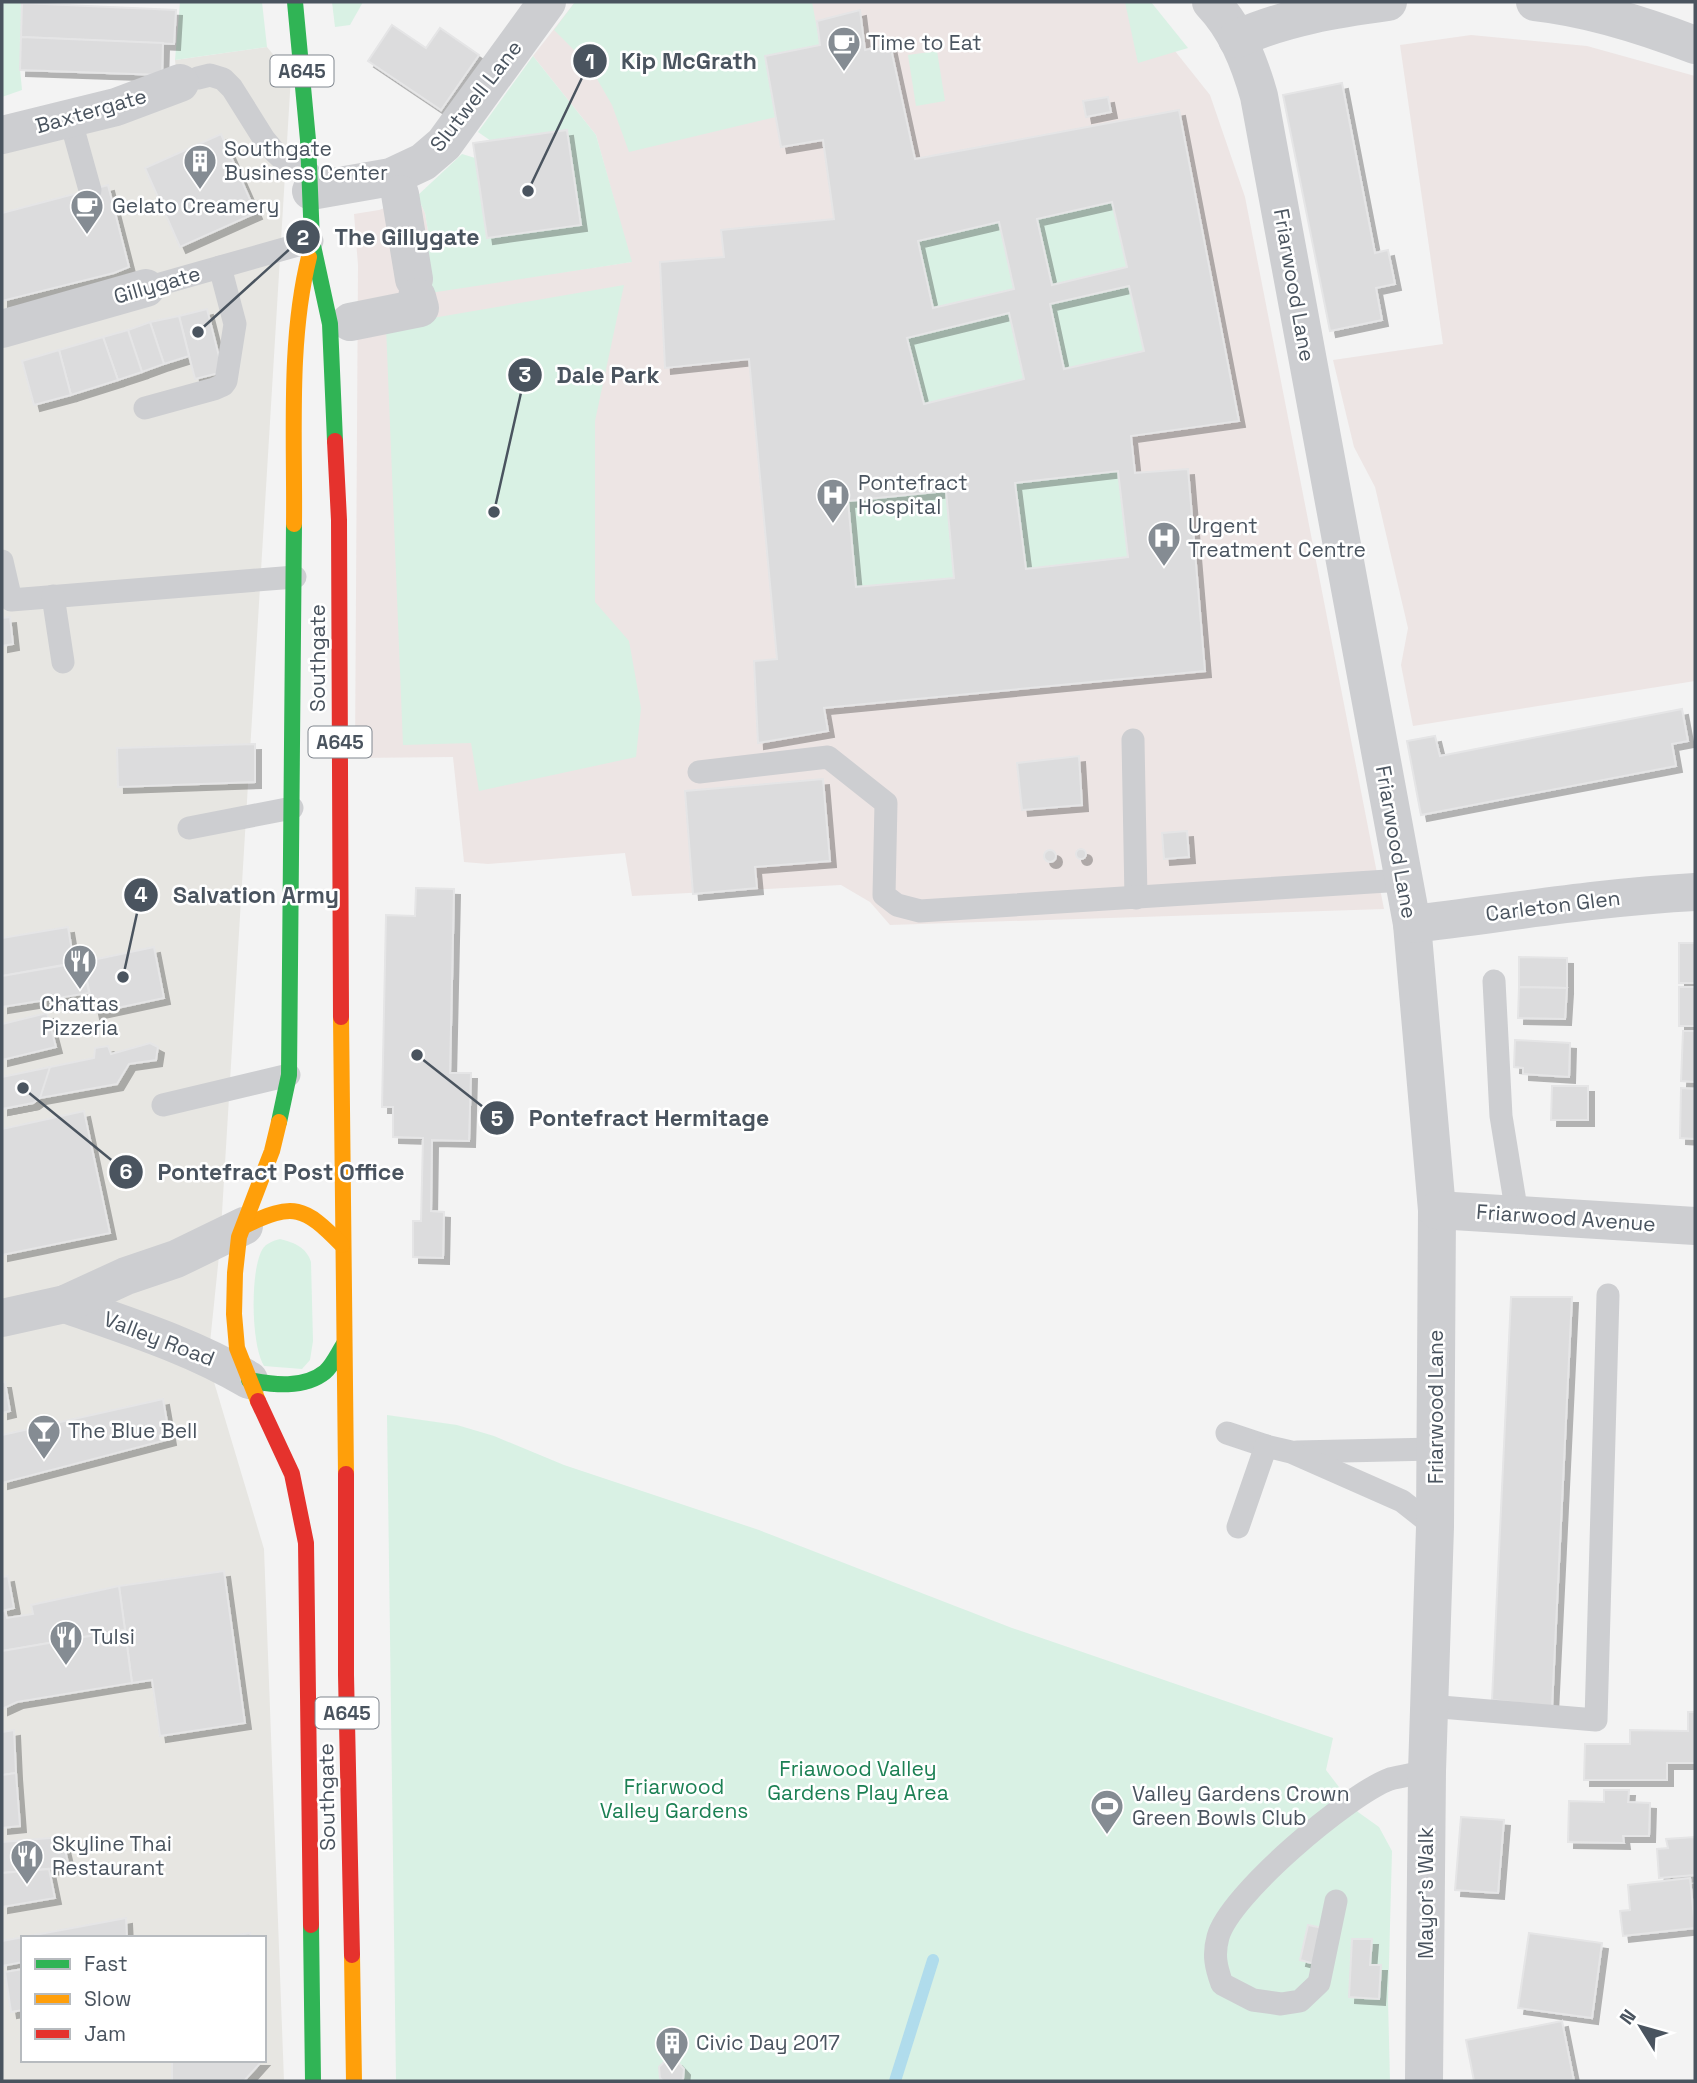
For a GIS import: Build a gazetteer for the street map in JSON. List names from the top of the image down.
{
  "streets": {
    "highway": ["A645", "Southgate"],
    "street": [
      "Slutwell Lane",
      "Baxtergate",
      "Gillygate",
      "Friarwood Lane",
      "Carleton Glen",
      "Friarwood Avenue",
      "Valley Road",
      "Mayor's Walk"
    ]
  },
  "crossings": [
    ["Slutwell Lane", "Baxtergate"],
    ["Slutwell Lane", "Southgate"],
    ["Baxtergate", "Southgate"],
    ["Gillygate", "Southgate"],
    ["Friarwood Lane", "Carleton Glen"],
    ["Friarwood Lane", "Friarwood Avenue"],
    ["Friarwood Lane", "Mayor's Walk"],
    ["Southgate", "Valley Road"]
  ],
  "parks": ["Friawood Valley Gardens Play Area", "Friarwood Valley Gardens"],
  "places": {
    "cafe": ["Time to Eat", "Gelato Creamery"],
    "building": ["Southgate Business Center", "Civic Day 2017"],
    "other": [
      "Kip McGrath",
      "The Gillygate",
      "Dale Park",
      "Salvation Army",
      "Pontefract Hermitage",
      "Pontefract Post Office"
    ],
    "hospital": ["Pontefract Hospital", "Urgent Treatment Centre"],
    "restaurant": ["Chattas Pizzeria", "Tulsi", "Skyline Thai Restaurant"],
    "bar": ["The Blue Bell"],
    "sports": ["Valley Gardens Crown Green Bowls Club"]
  },
  "legend": ["Fast", "Slow", "Jam"],
  "north": "top left"
}
